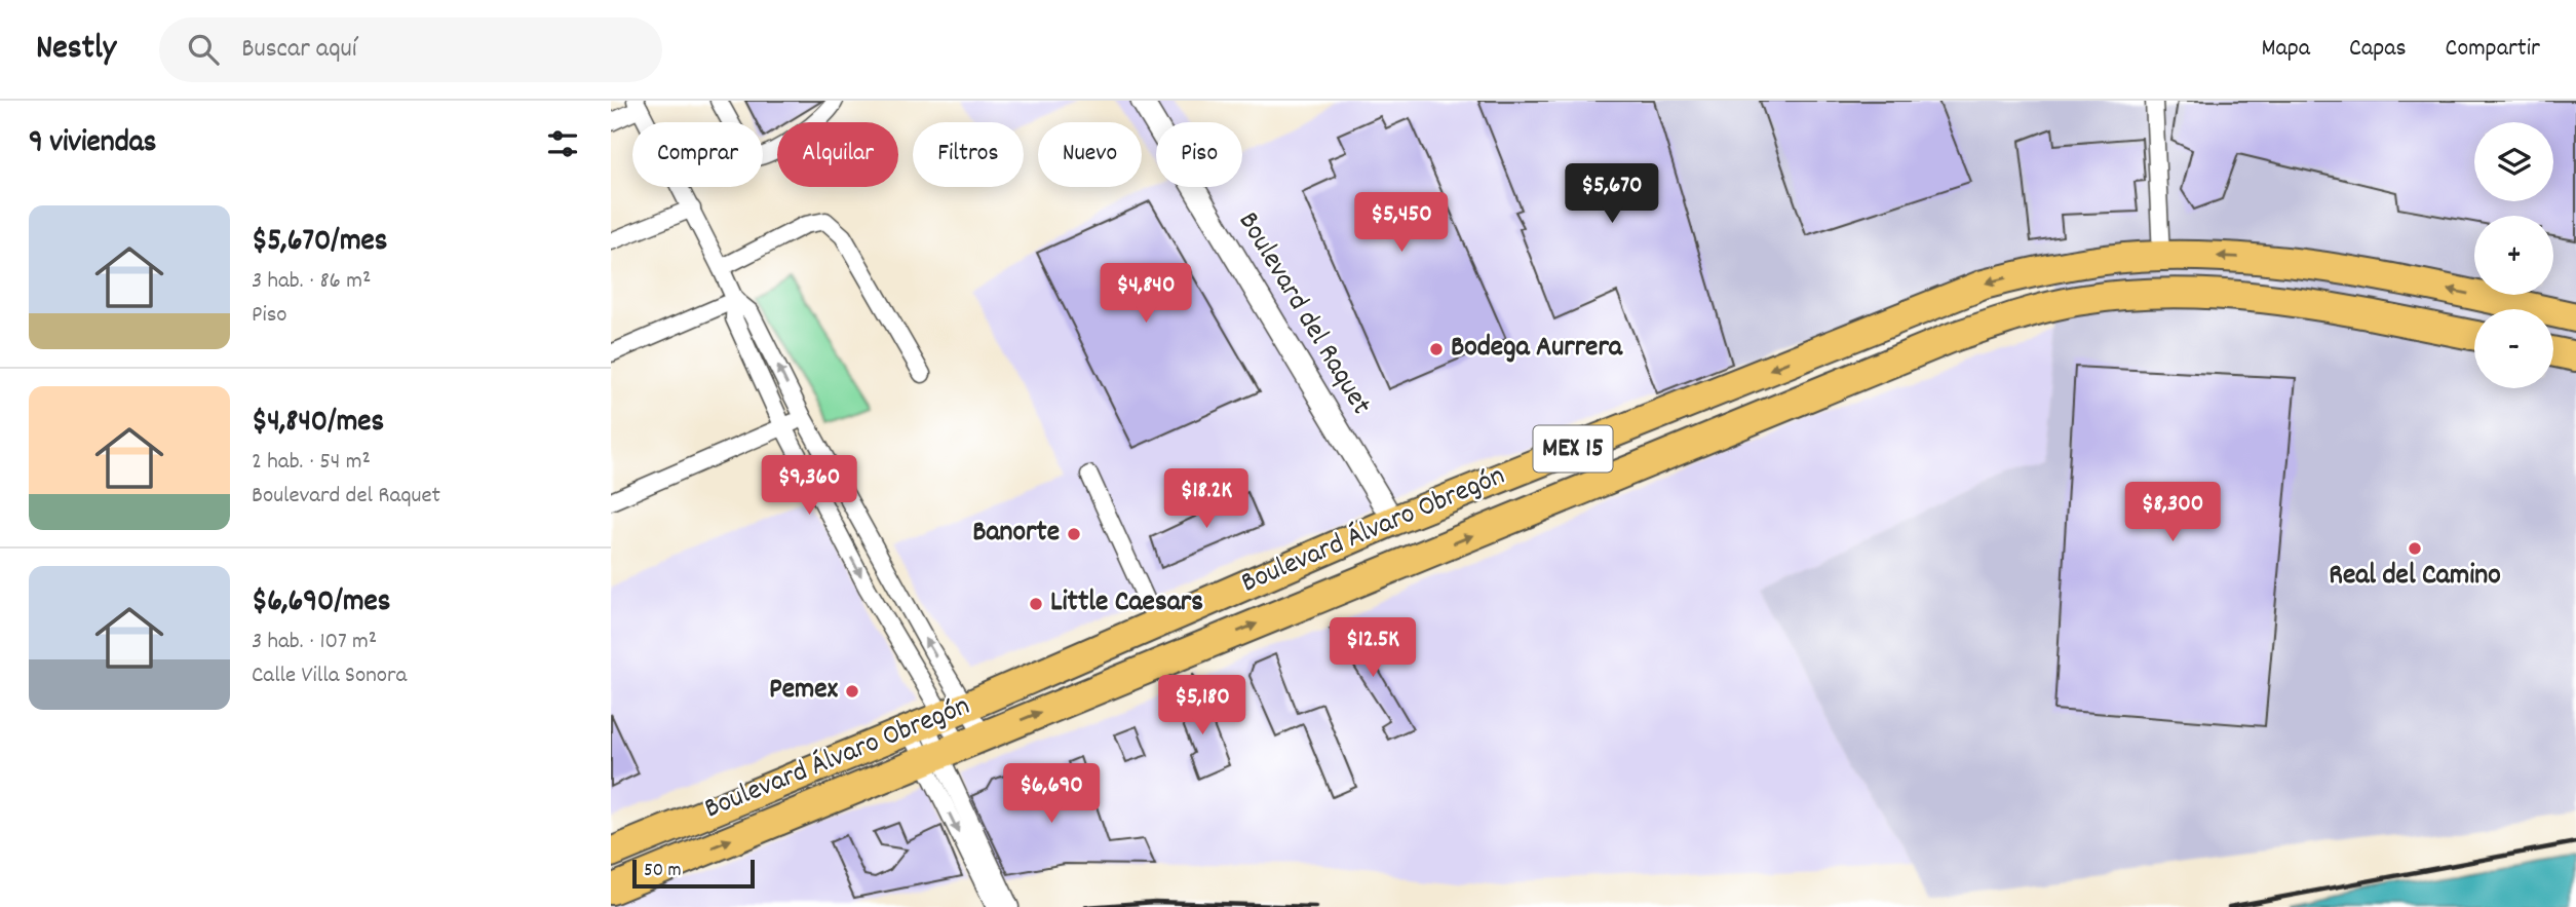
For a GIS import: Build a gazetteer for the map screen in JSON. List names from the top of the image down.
{
  "streets": {
    "highway": ["MEX 15", "Boulevard Álvaro Obregón"],
    "street": ["Boulevard del Raquet"]
  },
  "crossings": [
    ["Boulevard del Raquet", "Boulevard Álvaro Obregón"]
  ],
  "places": [
    "Bodega Aurrera",
    "Banorte",
    "Real del Camino",
    "Little Caesars",
    "Pemex"
  ],
  "scale_bar": "50 m",
  "page": {
    "header": "Nestly",
    "search": "Buscar aquí",
    "nav": ["Mapa", "Capas", "Compartir"],
    "heading": "9 viviendas",
    "map_buttons": ["+", "−"],
    "chip": [
      "Comprar",
      "Alquilar",
      "Filtros",
      "Nuevo",
      "Piso"
    ],
    "price": [
      "$5,670",
      "$5,450",
      "$4,840",
      "$9,360",
      "$18.2K",
      "$8,300",
      "$12.5K",
      "$5,180",
      "$6,690"
    ],
    "list": [
      {
        "name": "$5,670/mes",
        "note": "3 hab. · 86 m² · Piso"
      },
      {
        "name": "$4,840/mes",
        "note": "2 hab. · 54 m² · Boulevard del Raquet"
      },
      {
        "name": "$6,690/mes",
        "note": "3 hab. · 107 m² · Calle Villa Sonora"
      }
    ],
    "scale": "50 m"
  }
}
